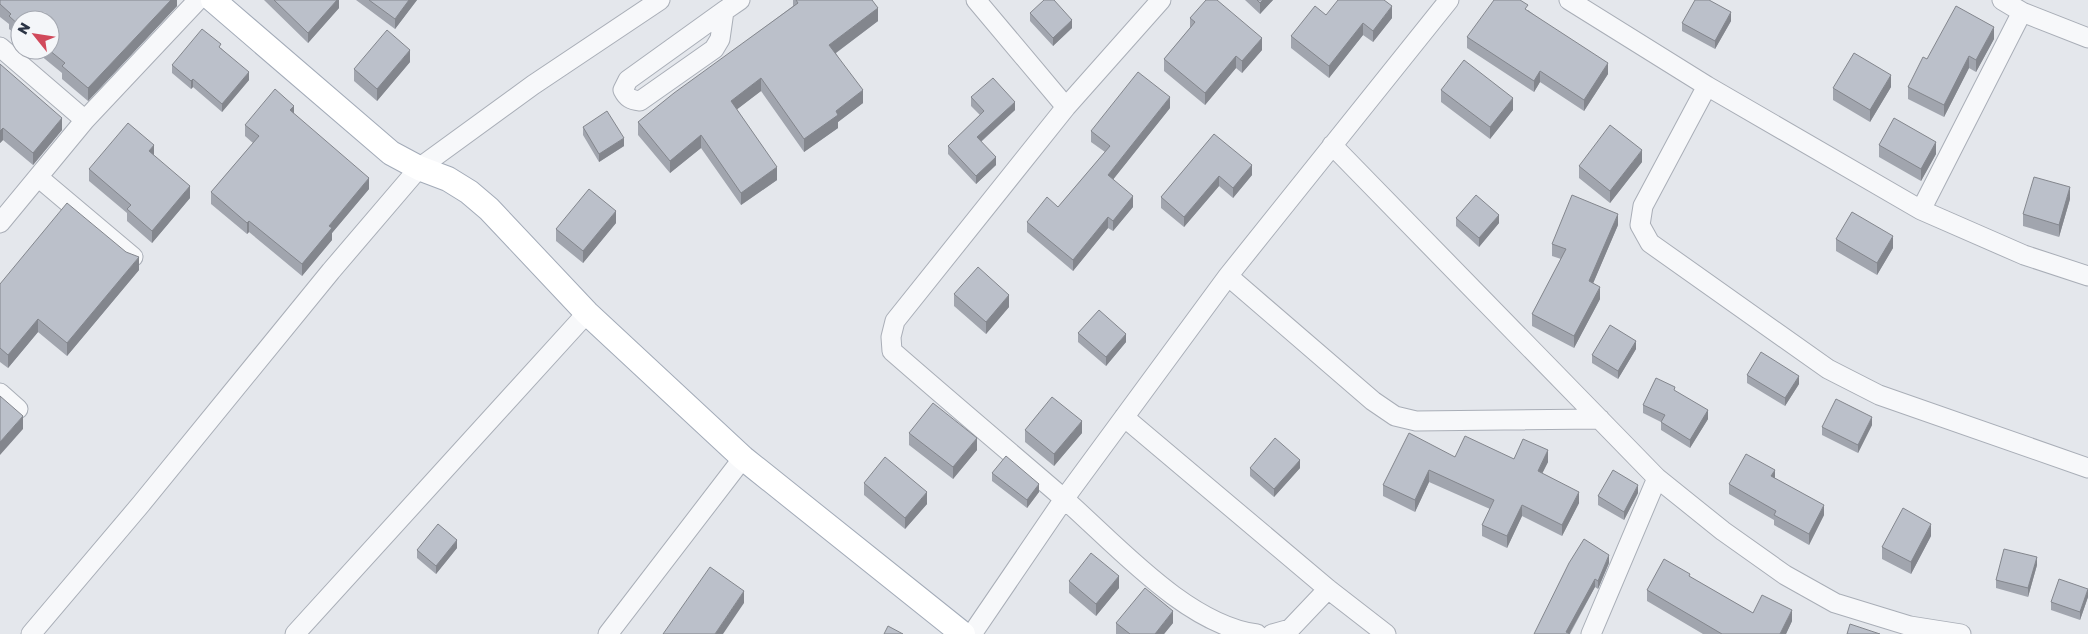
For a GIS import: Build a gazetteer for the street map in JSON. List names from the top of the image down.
{
  "north": "top left"
}
